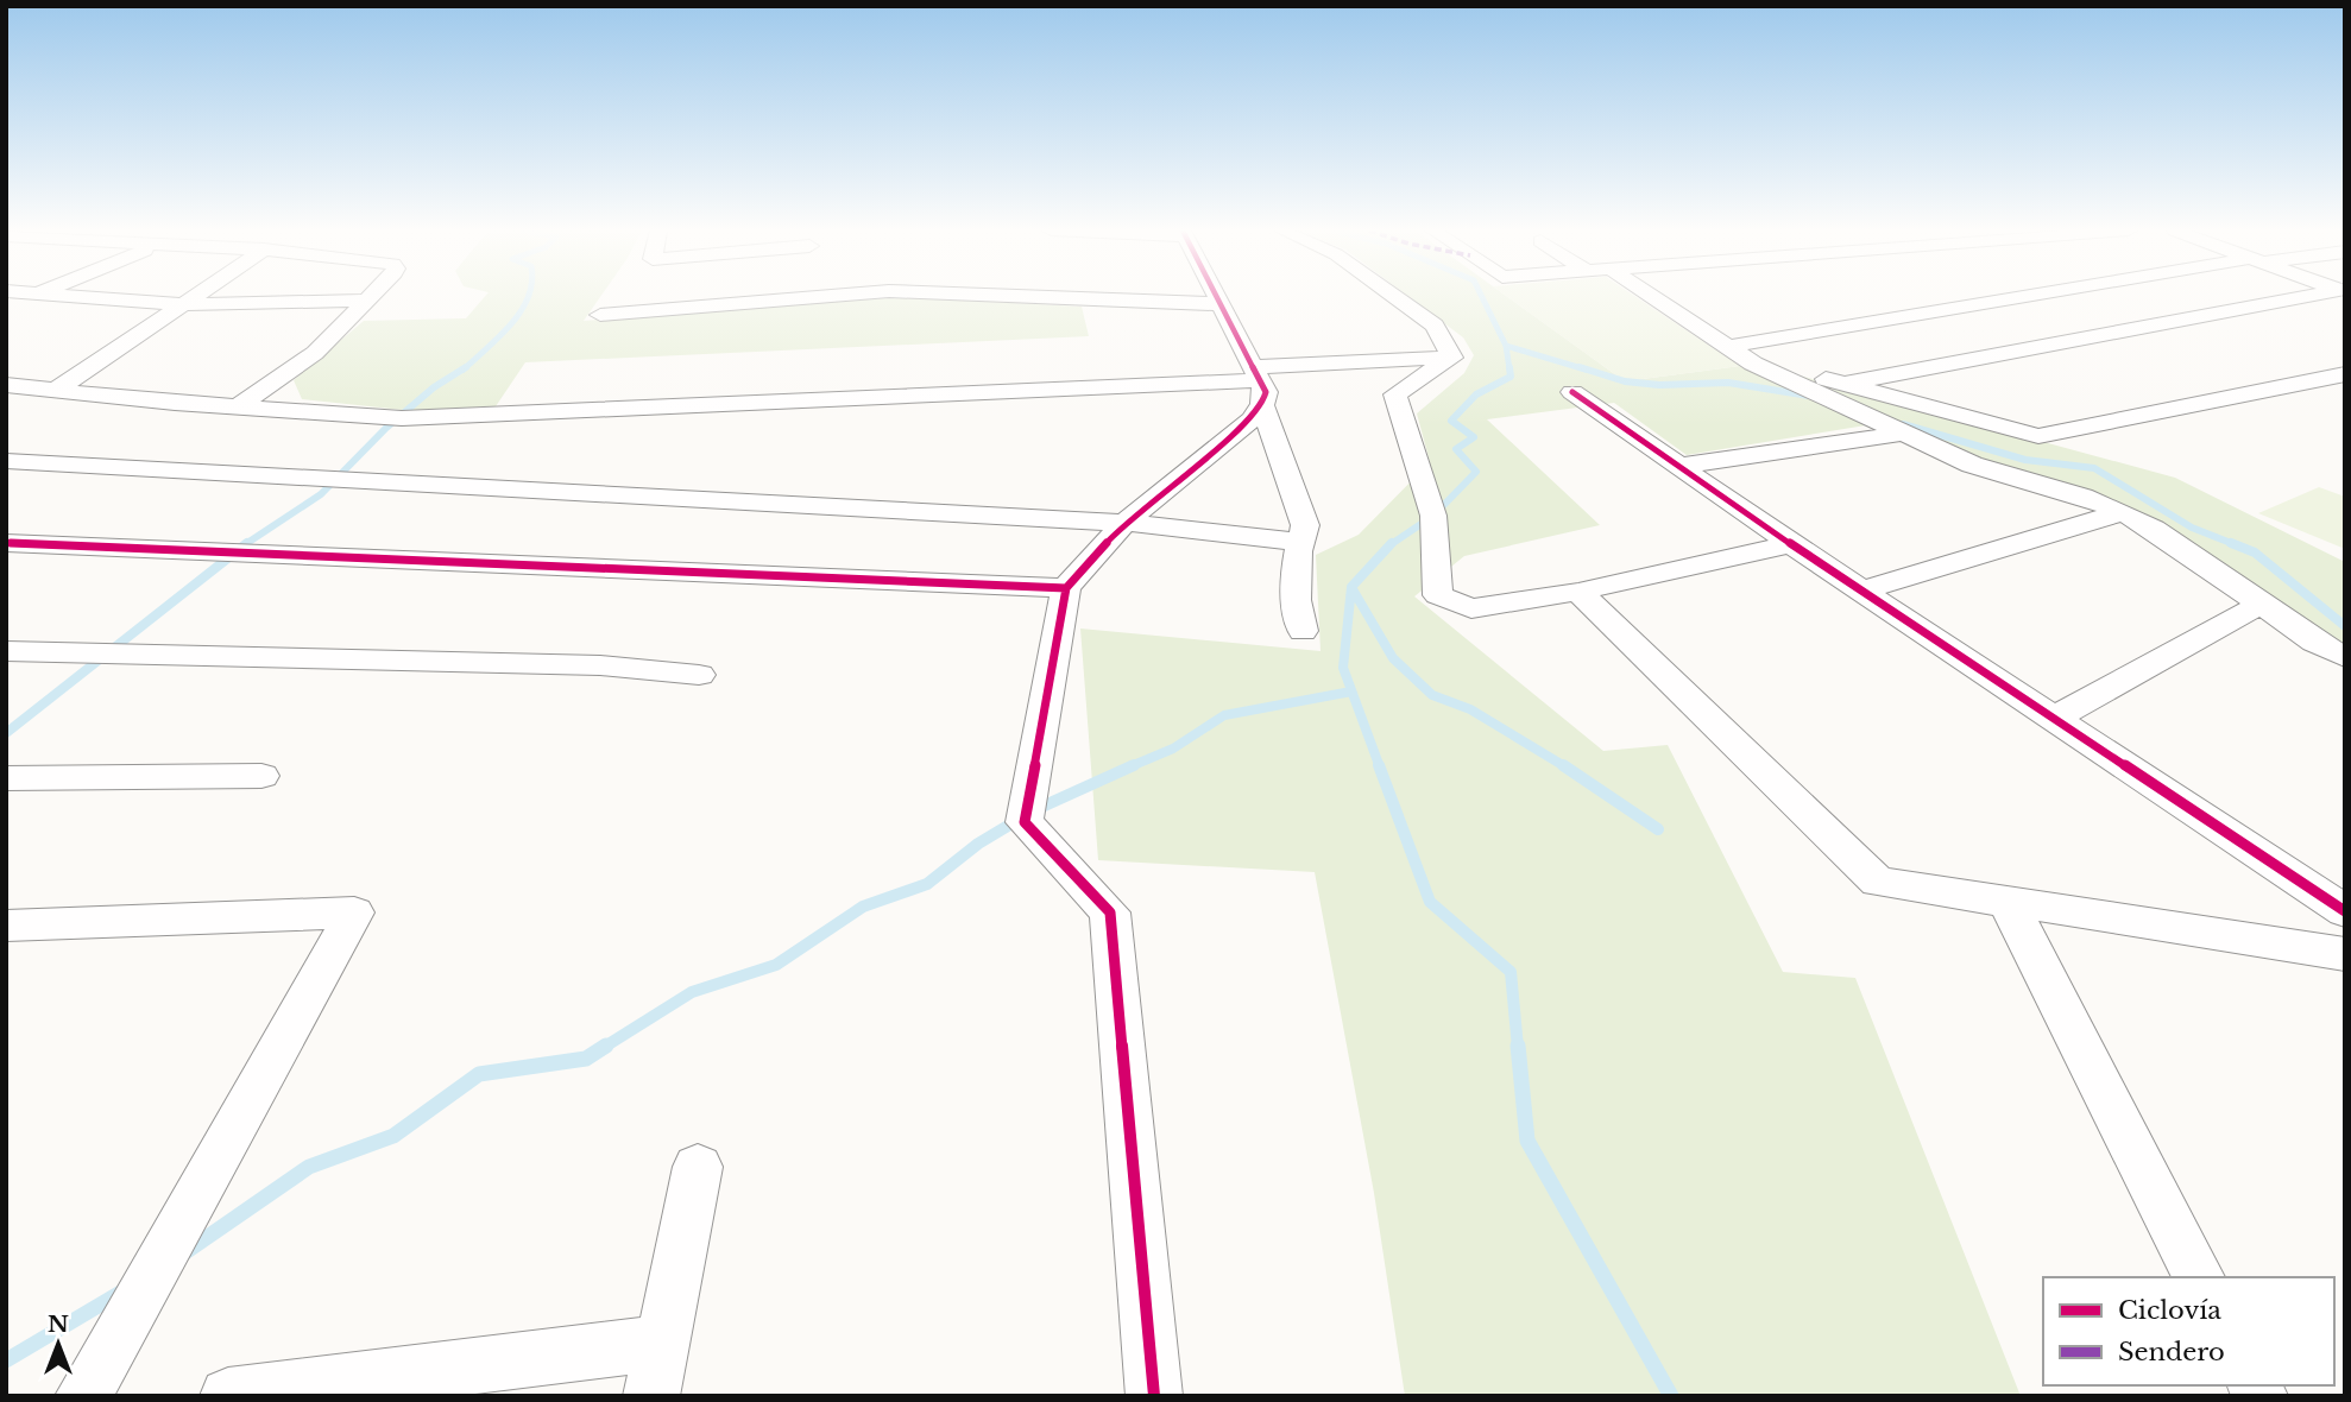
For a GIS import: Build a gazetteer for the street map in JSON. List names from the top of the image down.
{
  "legend": ["Ciclovía", "Sendero"],
  "north": "top"
}
